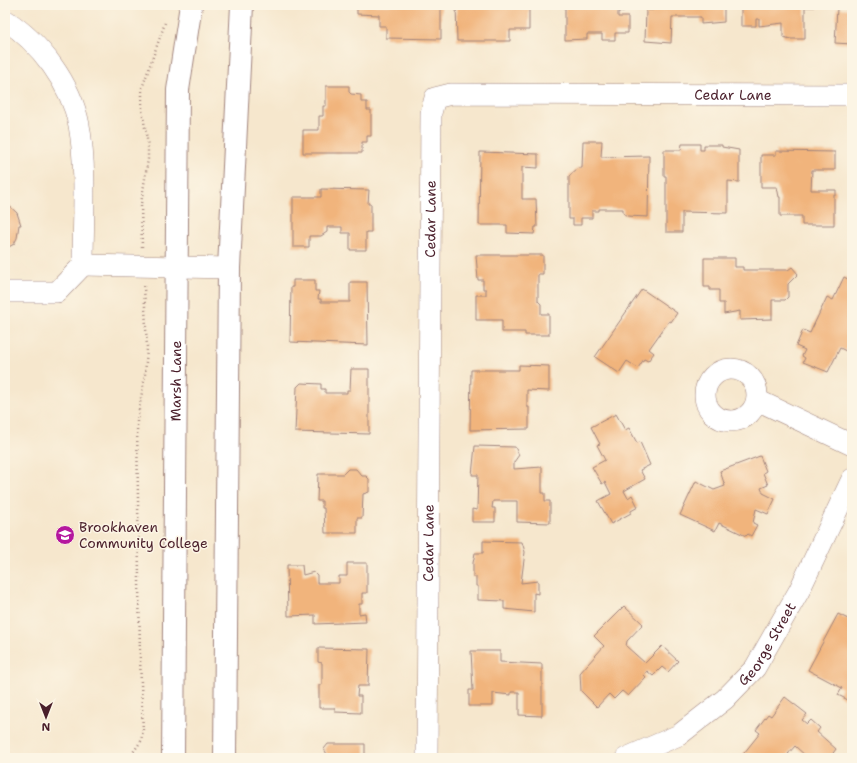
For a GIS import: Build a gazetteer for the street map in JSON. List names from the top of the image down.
{
  "streets": {
    "main road": ["Marsh Lane"],
    "street": ["Cedar Lane", "George Street"]
  },
  "places": {
    "school or university": ["Brookhaven Community College"]
  },
  "north": "bottom"
}
